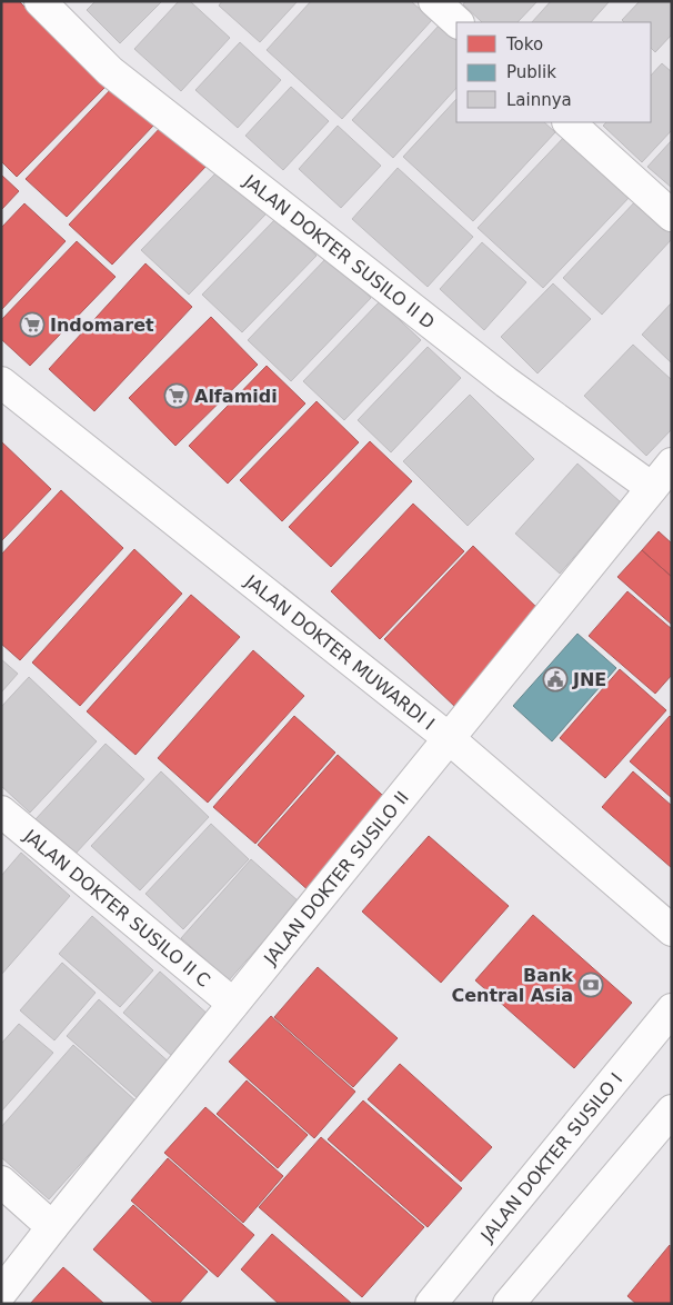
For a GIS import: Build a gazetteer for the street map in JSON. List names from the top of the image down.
{
  "streets": {
    "street": [
      "JALAN DOKTER SUSILO II D",
      "JALAN DOKTER MUWARDI I",
      "JALAN DOKTER SUSILO II",
      "JALAN DOKTER SUSILO II C",
      "JALAN DOKTER SUSILO I"
    ]
  },
  "crossings": [
    ["JALAN DOKTER SUSILO II D", "JALAN DOKTER SUSILO II"],
    ["JALAN DOKTER MUWARDI I", "JALAN DOKTER SUSILO II"],
    ["JALAN DOKTER SUSILO II", "JALAN DOKTER SUSILO II C"]
  ],
  "places": {
    "supermarket": ["Indomaret", "Alfamidi"],
    "public building": ["JNE"],
    "bank": ["Bank Central Asia"]
  },
  "legend": ["Toko", "Publik", "Lainnya"]
}
